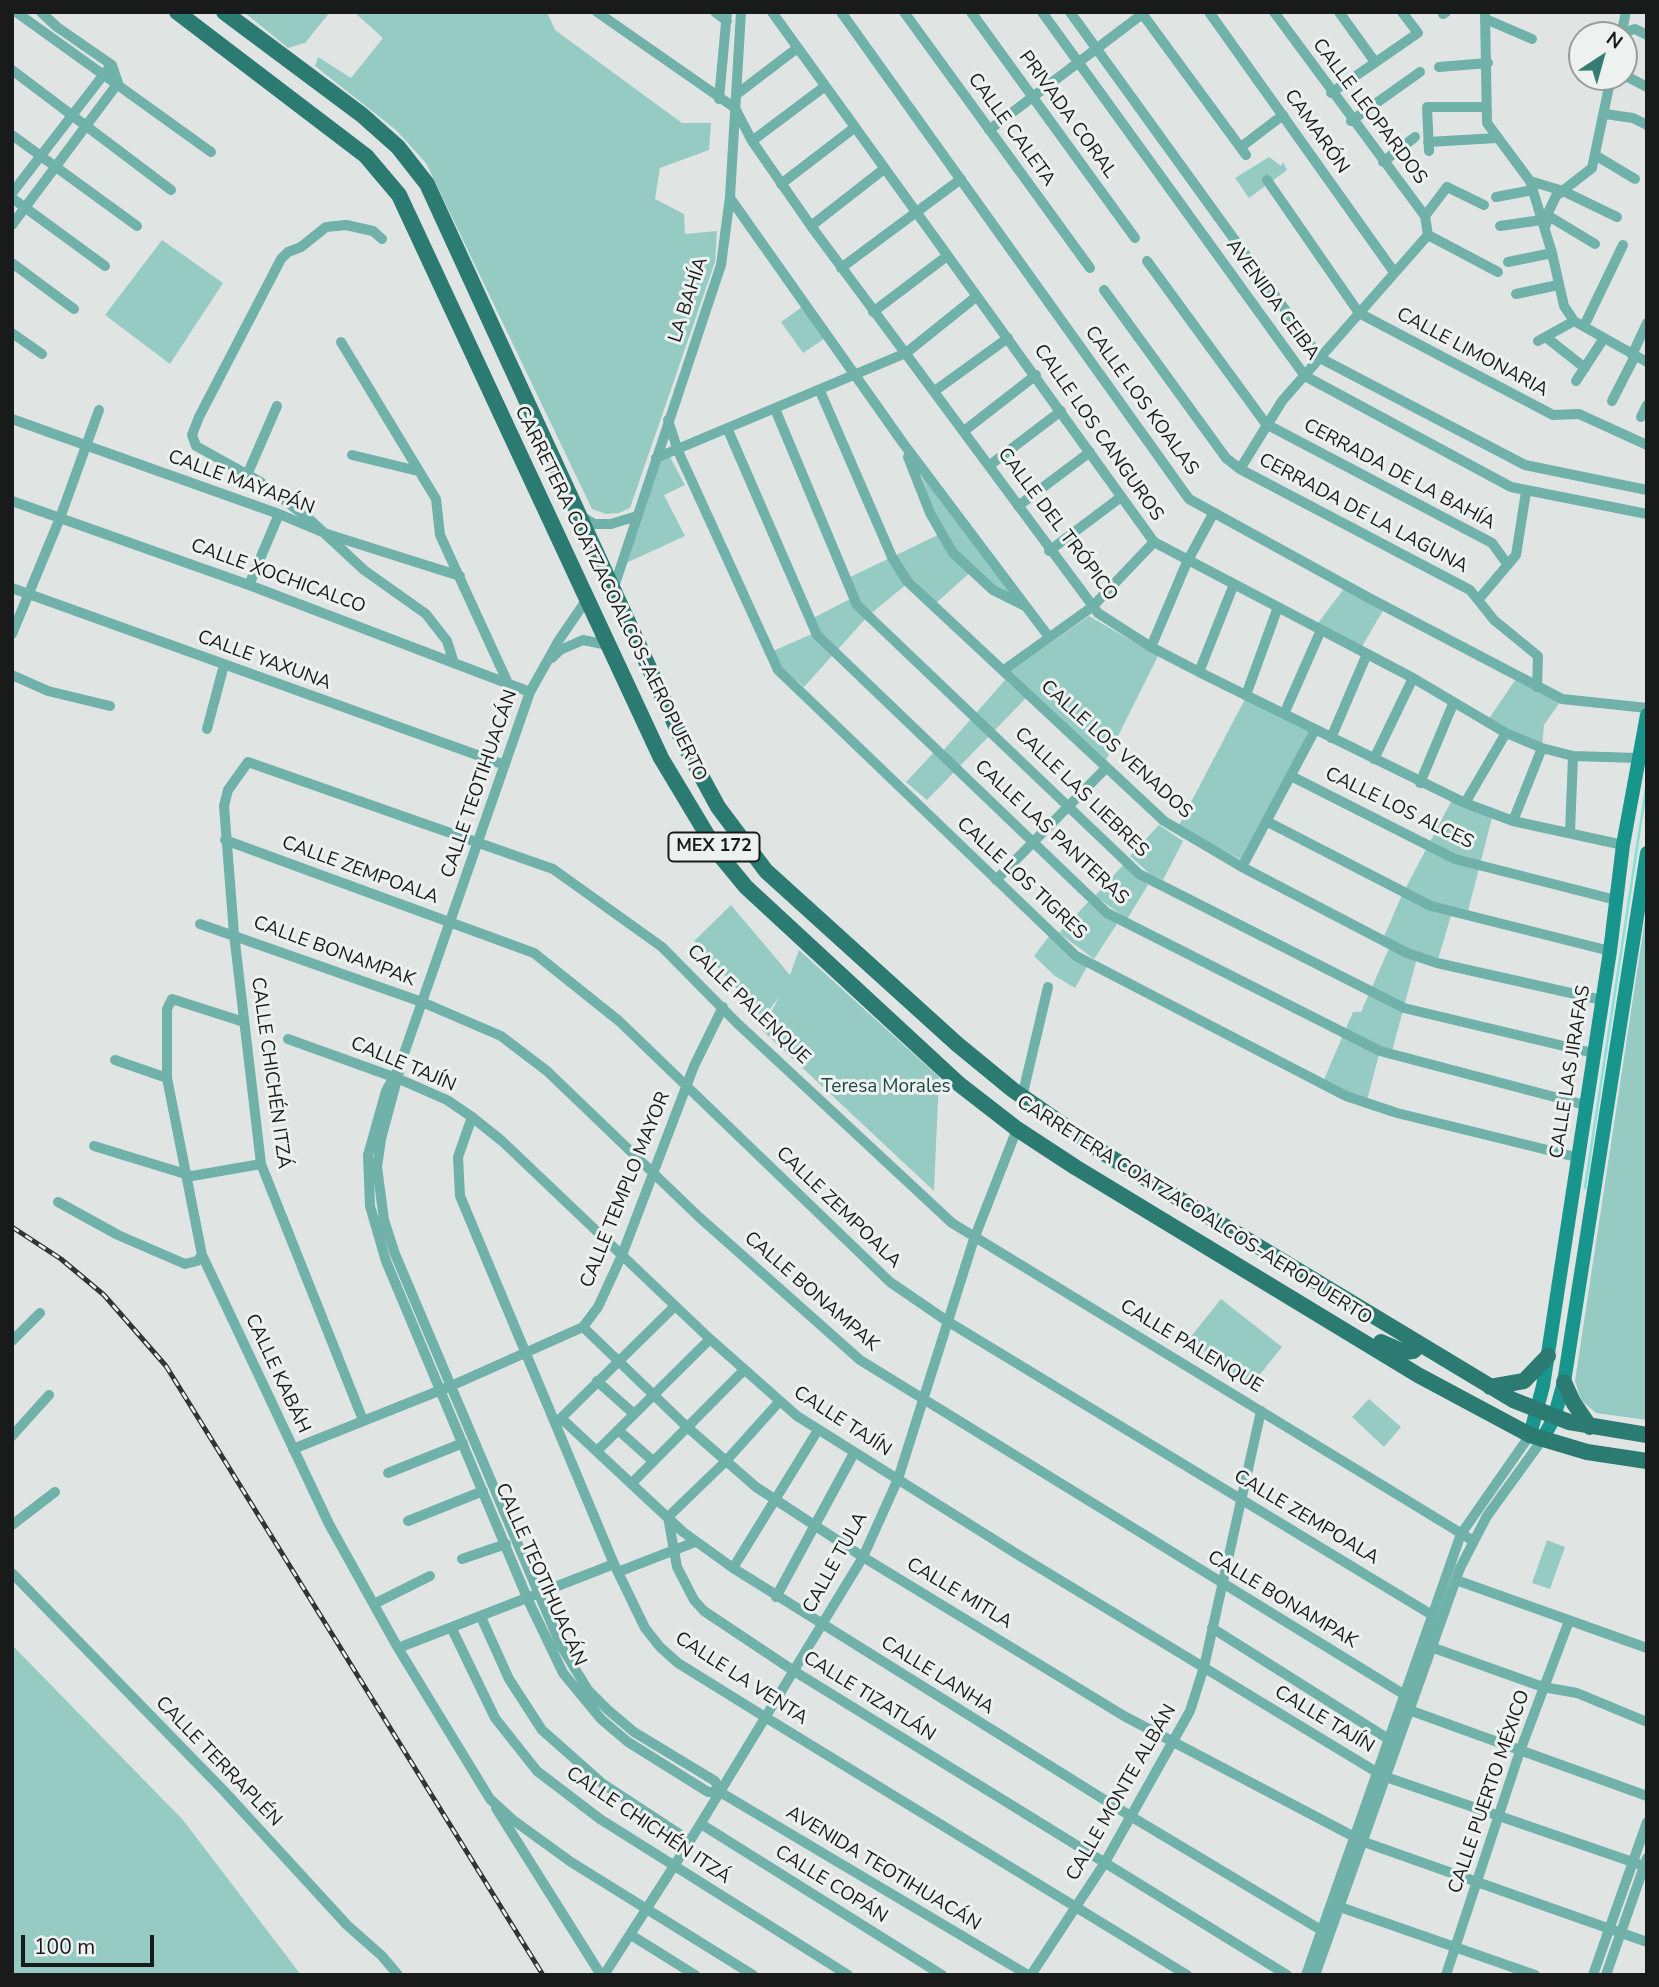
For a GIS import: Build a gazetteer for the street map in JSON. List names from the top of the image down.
{
  "streets": {
    "main road": ["CARRETERA COATZACOALCOS-AEROPUERTO", "MEX 172", "CALLE LAS JIRAFAS"],
    "street": [
      "CALLE LEOPARDOS",
      "PRIVADA CORAL",
      "CALLE CALETA",
      "CAMARÓN",
      "LA BAHÍA",
      "AVENIDA CEIBA",
      "CALLE LIMONARIA",
      "CALLE LOS KOALAS",
      "CALLE LOS CANGUROS",
      "CERRADA DE LA BAHÍA",
      "CALLE MAYAPÁN",
      "CERRADA DE LA LAGUNA",
      "CALLE DEL TRÓPICO",
      "CALLE XOCHICALCO",
      "CALLE YAXUNA",
      "CALLE LOS VENADOS",
      "CALLE TEOTIHUACÁN",
      "CALLE LAS LIEBRES",
      "CALLE LOS ALCES",
      "CALLE LAS PANTERAS",
      "CALLE ZEMPOALA",
      "CALLE LOS TIGRES",
      "CALLE BONAMPAK",
      "CALLE PALENQUE",
      "CALLE TAJÍN",
      "CALLE CHICHÉN ITZÁ",
      "CALLE TEMPLO MAYOR",
      "CALLE KABÁH",
      "CALLE TULA",
      "CALLE MITLA",
      "CALLE LANHA",
      "CALLE LA VENTA",
      "CALLE TIZATLÁN",
      "CALLE TERRAPLÉN",
      "CALLE PUERTO MÉXICO",
      "CALLE MONTE ALBÁN",
      "AVENIDA TEOTIHUACÁN",
      "CALLE COPÁN"
    ]
  },
  "crossings": [
    ["LA BAHÍA", "CALLE DEL TRÓPICO"],
    ["LA BAHÍA", "CARRETERA COATZACOALCOS-AEROPUERTO"],
    ["LA BAHÍA", "CALLE LOS TIGRES"],
    ["CALLE LOS KOALAS", "CERRADA DE LA LAGUNA"],
    ["CALLE LOS CANGUROS", "CALLE LAS JIRAFAS"],
    ["CALLE DEL TRÓPICO", "CALLE LAS JIRAFAS"],
    ["CALLE XOCHICALCO", "CALLE TEOTIHUACÁN"],
    ["CARRETERA COATZACOALCOS-AEROPUERTO", "CALLE TEOTIHUACÁN"],
    ["CARRETERA COATZACOALCOS-AEROPUERTO", "CALLE LAS JIRAFAS"],
    ["CARRETERA COATZACOALCOS-AEROPUERTO", "CALLE TULA"],
    ["CALLE YAXUNA", "CALLE TEOTIHUACÁN"],
    ["CALLE LOS VENADOS", "CALLE LAS JIRAFAS"],
    ["CALLE TEOTIHUACÁN", "CALLE ZEMPOALA"],
    ["CALLE TEOTIHUACÁN", "CALLE BONAMPAK"],
    ["CALLE TEOTIHUACÁN", "CALLE PALENQUE"],
    ["CALLE TEOTIHUACÁN", "CALLE TAJÍN"],
    ["CALLE TEOTIHUACÁN", "CALLE TULA"],
    ["CALLE TEOTIHUACÁN", "AVENIDA TEOTIHUACÁN"],
    ["CALLE LAS LIEBRES", "CALLE LAS JIRAFAS"],
    ["CALLE LOS ALCES", "CALLE LAS JIRAFAS"],
    ["CALLE LAS PANTERAS", "CALLE LAS JIRAFAS"],
    ["CALLE ZEMPOALA", "CALLE CHICHÉN ITZÁ"],
    ["CALLE ZEMPOALA", "CALLE TEMPLO MAYOR"],
    ["CALLE ZEMPOALA", "CALLE TULA"],
    ["CALLE ZEMPOALA", "CALLE MONTE ALBÁN"],
    ["CALLE LOS TIGRES", "CALLE LAS JIRAFAS"],
    ["CALLE BONAMPAK", "CALLE CHICHÉN ITZÁ"],
    ["CALLE BONAMPAK", "CALLE TEMPLO MAYOR"],
    ["CALLE BONAMPAK", "CALLE TULA"],
    ["CALLE BONAMPAK", "CALLE PUERTO MÉXICO"],
    ["CALLE BONAMPAK", "CALLE MONTE ALBÁN"],
    ["CALLE PALENQUE", "CALLE CHICHÉN ITZÁ"],
    ["CALLE PALENQUE", "CALLE TEMPLO MAYOR"],
    ["CALLE PALENQUE", "CALLE TULA"],
    ["CALLE PALENQUE", "CALLE MONTE ALBÁN"],
    ["CALLE TAJÍN", "CALLE TEMPLO MAYOR"],
    ["CALLE TAJÍN", "CALLE TULA"],
    ["CALLE TAJÍN", "CALLE LA VENTA"],
    ["CALLE TAJÍN", "CALLE PUERTO MÉXICO"],
    ["CALLE TAJÍN", "CALLE MONTE ALBÁN"],
    ["CALLE CHICHÉN ITZÁ", "CALLE KABÁH"],
    ["CALLE CHICHÉN ITZÁ", "CALLE TULA"],
    ["CALLE TEMPLO MAYOR", "CALLE MITLA"],
    ["CALLE KABÁH", "CALLE TULA"],
    ["CALLE TULA", "CALLE MITLA"],
    ["CALLE TULA", "CALLE LANHA"],
    ["CALLE TULA", "CALLE LA VENTA"],
    ["CALLE TULA", "CALLE TIZATLÁN"],
    ["CALLE TULA", "AVENIDA TEOTIHUACÁN"],
    ["CALLE TULA", "CALLE COPÁN"],
    ["CALLE MITLA", "CALLE PUERTO MÉXICO"],
    ["CALLE MITLA", "CALLE MONTE ALBÁN"],
    ["CALLE LANHA", "CALLE LA VENTA"],
    ["CALLE LANHA", "CALLE TIZATLÁN"],
    ["CALLE LANHA", "CALLE MONTE ALBÁN"],
    ["CALLE LA VENTA", "CALLE MONTE ALBÁN"],
    ["CALLE TIZATLÁN", "CALLE MONTE ALBÁN"],
    ["CALLE MONTE ALBÁN", "AVENIDA TEOTIHUACÁN"]
  ],
  "parks": ["Teresa Morales"],
  "scale_bar": "100 m",
  "north": "top right"
}
